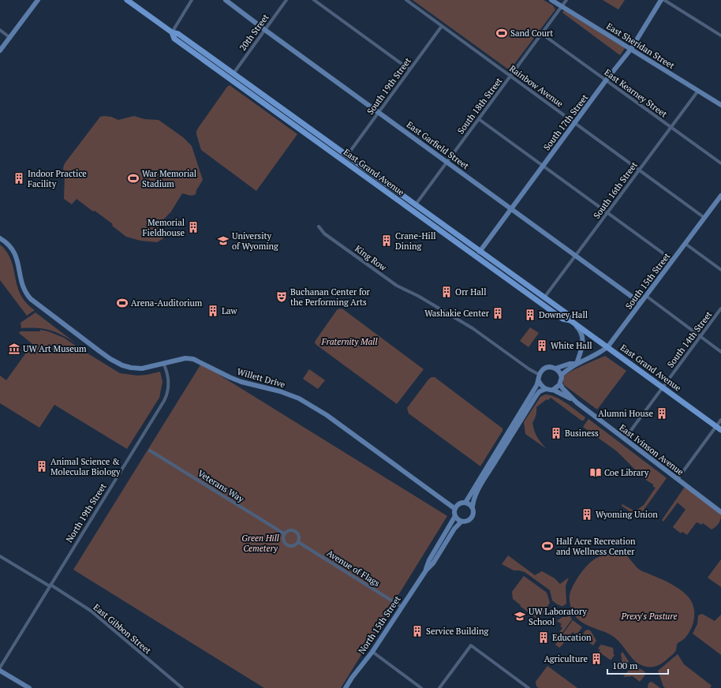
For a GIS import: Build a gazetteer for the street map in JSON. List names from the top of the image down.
{
  "streets": {
    "main road": ["East Grand Avenue"],
    "street": [
      "20th Street",
      "East Sheridan Street",
      "South 19th Street",
      "Rainbow Avenue",
      "East Kearney Street",
      "South 18th Street",
      "South 17th Street",
      "East Garfield Street",
      "South 16th Street",
      "King Row",
      "South 15th Street",
      "South 14th Street",
      "Willett Drive",
      "East Ivinson Avenue",
      "Veterans Way",
      "North 19th Street",
      "Avenue of Flags",
      "North 15th Street",
      "East Gibbon Street"
    ]
  },
  "crossings": [
    ["20th Street", "East Garfield Street"],
    ["20th Street", "East Grand Avenue"],
    ["East Sheridan Street", "South 18th Street"],
    ["East Sheridan Street", "South 17th Street"],
    ["East Sheridan Street", "South 16th Street"],
    ["South 19th Street", "Rainbow Avenue"],
    ["South 19th Street", "East Garfield Street"],
    ["South 19th Street", "East Grand Avenue"],
    ["Rainbow Avenue", "South 18th Street"],
    ["Rainbow Avenue", "South 17th Street"],
    ["Rainbow Avenue", "South 16th Street"],
    ["Rainbow Avenue", "South 15th Street"],
    ["East Kearney Street", "South 18th Street"],
    ["East Kearney Street", "South 17th Street"],
    ["East Kearney Street", "South 16th Street"],
    ["South 18th Street", "East Garfield Street"],
    ["South 18th Street", "East Grand Avenue"],
    ["South 17th Street", "East Garfield Street"],
    ["South 17th Street", "East Grand Avenue"],
    ["East Garfield Street", "South 16th Street"],
    ["East Garfield Street", "South 15th Street"],
    ["East Grand Avenue", "South 16th Street"],
    ["East Grand Avenue", "South 15th Street"],
    ["East Grand Avenue", "South 14th Street"],
    ["King Row", "South 15th Street"],
    ["King Row", "East Ivinson Avenue"],
    ["South 15th Street", "East Ivinson Avenue"],
    ["South 14th Street", "East Ivinson Avenue"],
    ["Willett Drive", "North 19th Street"],
    ["Willett Drive", "North 15th Street"],
    ["Veterans Way", "Avenue of Flags"],
    ["North 19th Street", "East Gibbon Street"],
    ["Avenue of Flags", "North 15th Street"]
  ],
  "parks": ["Fraternity Mall", "Green Hill Cemetery", "Prexy's Pasture"],
  "places": {
    "sports": [
      "Sand Court",
      "War Memorial Stadium",
      "Arena-Auditorium",
      "Half Acre Recreation and Wellness Center"
    ],
    "building": [
      "Indoor Practice Facility",
      "Memorial Fieldhouse",
      "Crane-Hill Dining",
      "Orr Hall",
      "Law",
      "Washakie Center",
      "Downey Hall",
      "White Hall",
      "Alumni House",
      "Business",
      "Animal Science & Molecular Biology",
      "Wyoming Union",
      "Service Building",
      "Education",
      "Agriculture"
    ],
    "school or university": ["University of Wyoming", "UW Laboratory School"],
    "theatre": ["Buchanan Center for the Performing Arts"],
    "museum": ["UW Art Museum"],
    "library": ["Coe Library"]
  },
  "scale_bar": "100 m"
}
